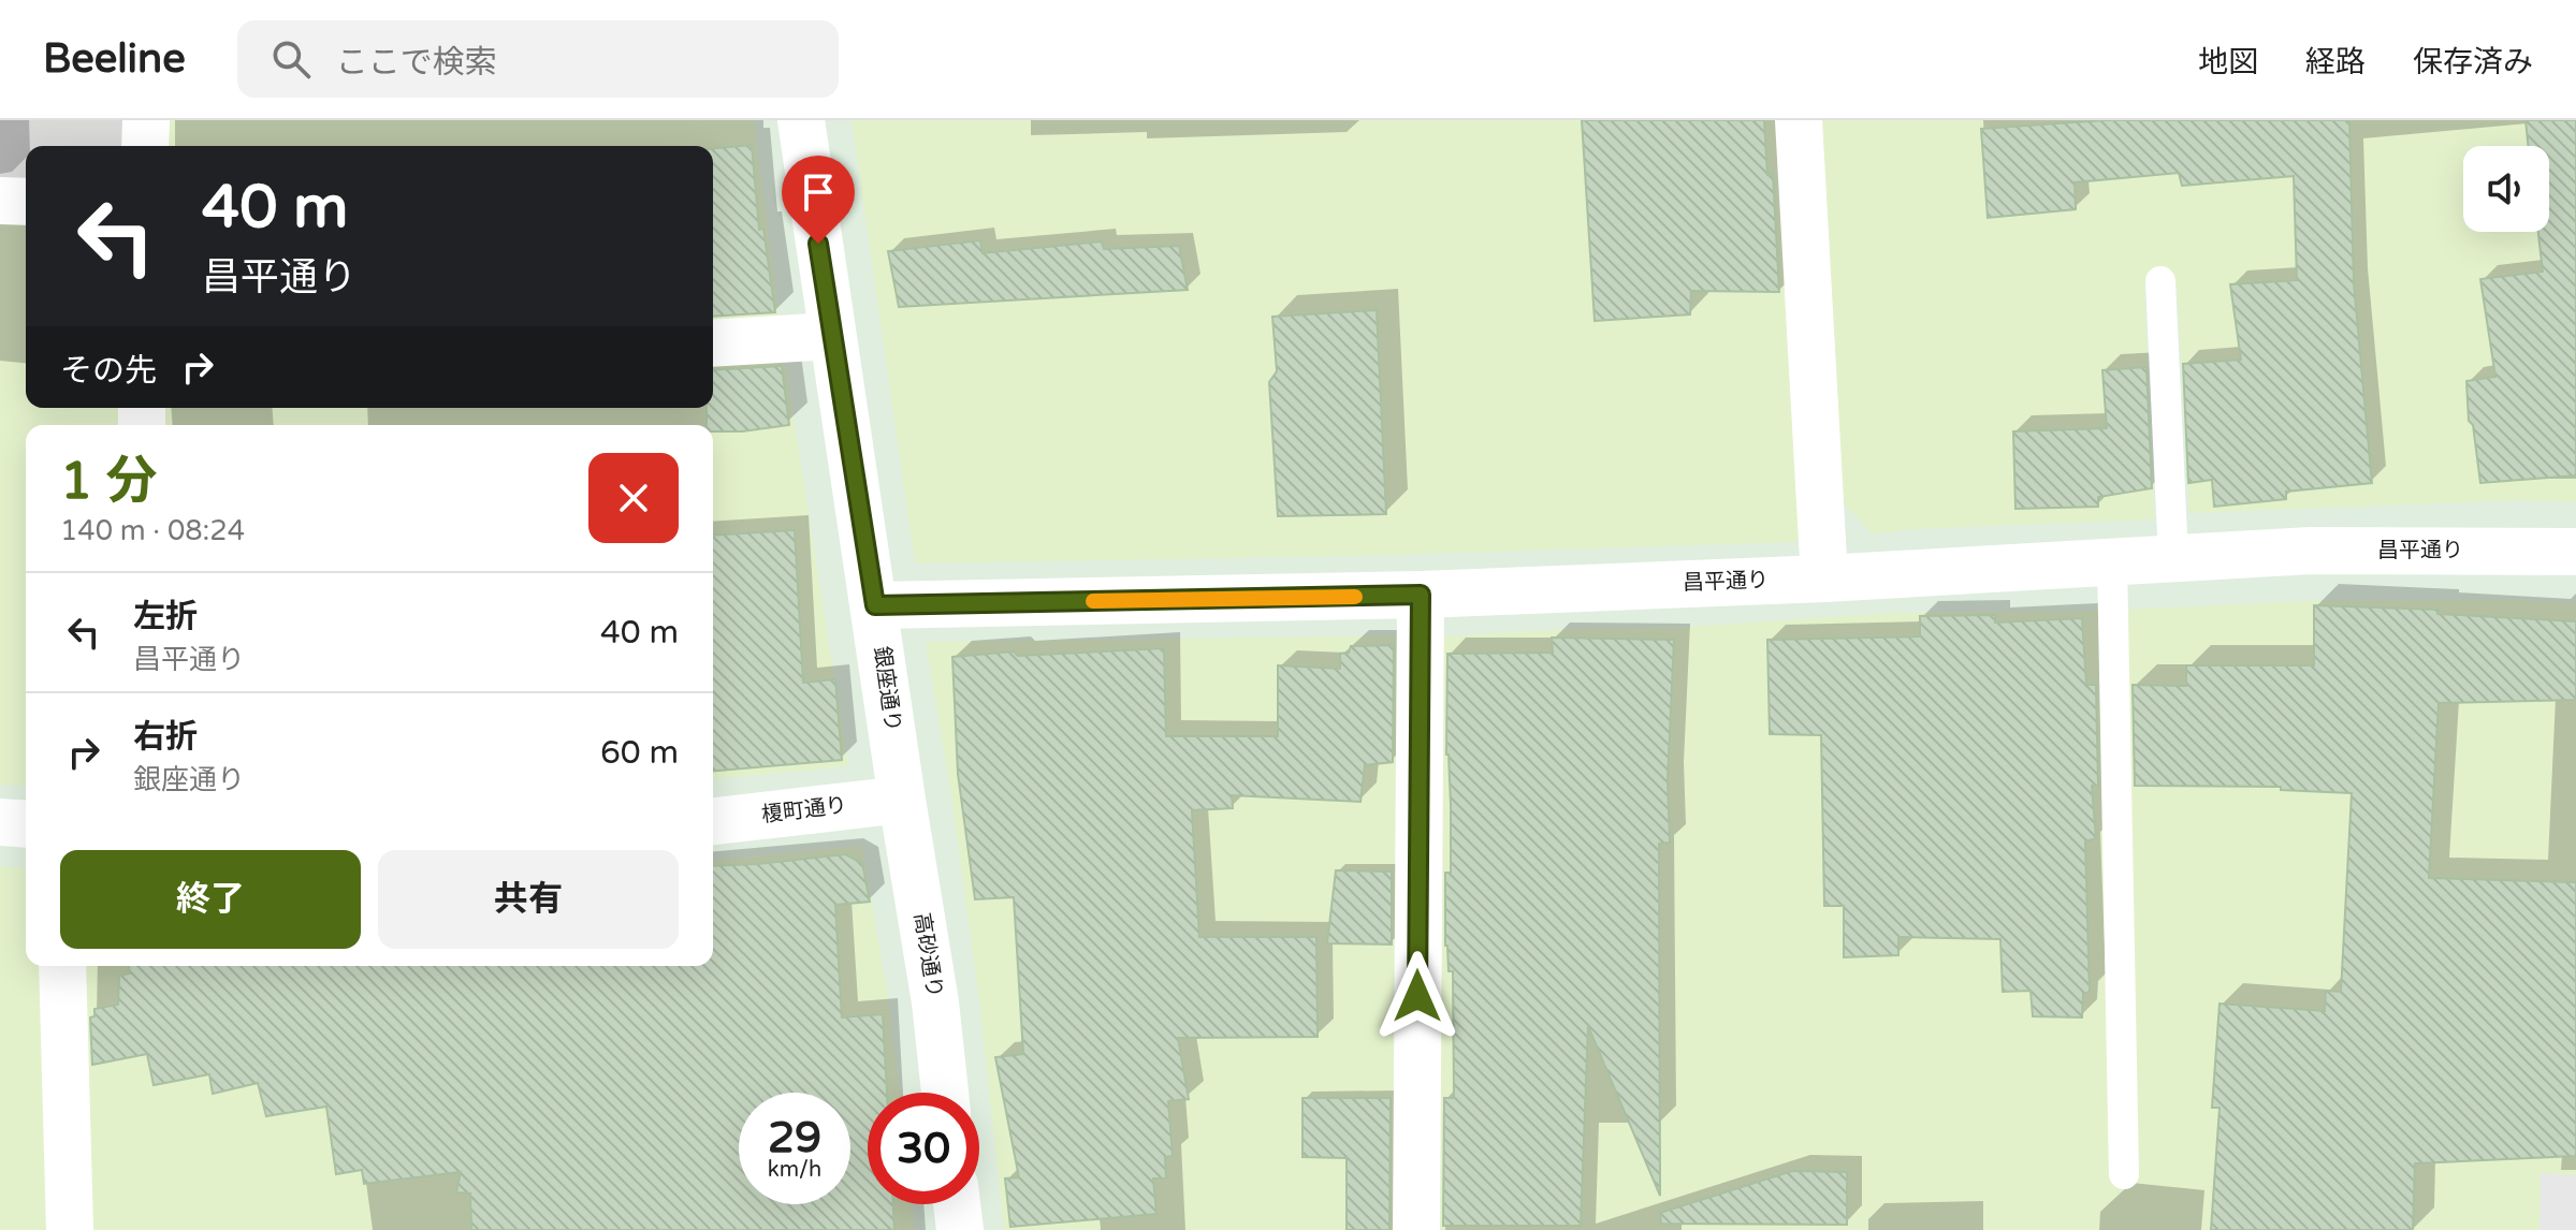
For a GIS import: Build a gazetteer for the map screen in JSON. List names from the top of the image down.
{
  "streets": {
    "street": [
      "昌平通り",
      "銀座通り",
      "榎町通り",
      "高砂通り"
    ]
  },
  "crossings": [
    ["昌平通り", "銀座通り"],
    ["銀座通り", "榎町通り"],
    ["銀座通り", "高砂通り"],
    ["榎町通り", "高砂通り"]
  ],
  "page": {
    "header": "Beeline",
    "search": "ここで検索",
    "nav": ["地図", "経路", "保存済み"],
    "turn": ["40 m", "昌平通り"],
    "then": "その先",
    "heading": ["1 分", "140 m · 08:24"],
    "list": [
      {
        "name": "左折",
        "note": "昌平通り",
        "value": "40 m"
      },
      {
        "name": "右折",
        "note": "銀座通り",
        "value": "60 m"
      }
    ],
    "buttons": ["終了", "共有"],
    "speed": "29 km/h",
    "limit": "30"
  }
}
